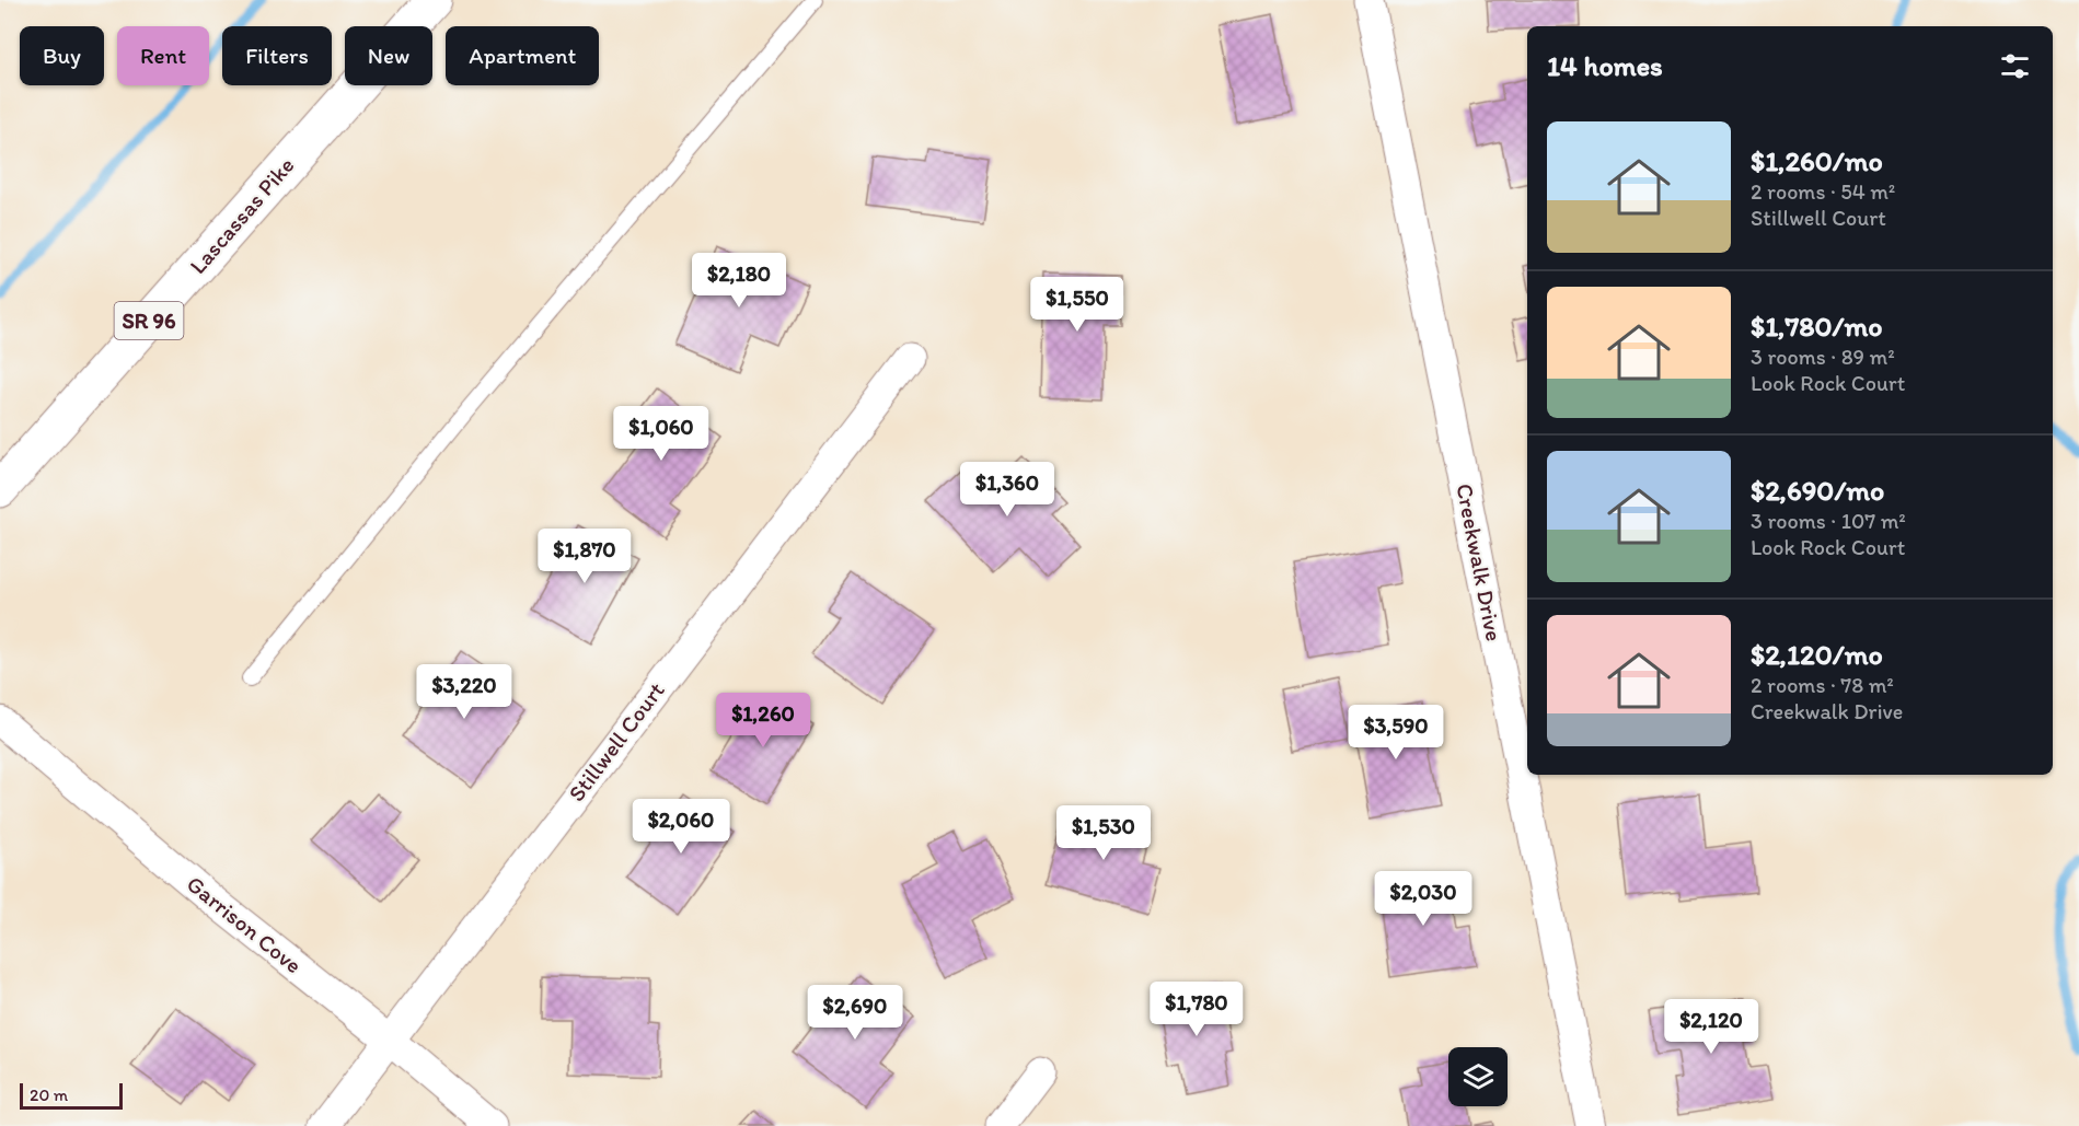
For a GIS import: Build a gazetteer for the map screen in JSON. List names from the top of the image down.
{
  "streets": {
    "main road": ["Lascassas Pike", "SR 96"],
    "street": ["Creekwalk Drive", "Stillwell Court", "Garrison Cove"]
  },
  "crossings": [
    ["Stillwell Court", "Garrison Cove"]
  ],
  "scale_bar": "20 m",
  "page": {
    "chip": [
      "Buy",
      "Rent",
      "Filters",
      "New",
      "Apartment"
    ],
    "heading": "14 homes",
    "list": [
      {
        "name": "$1,260/mo",
        "note": "2 rooms · 54 m² · Stillwell Court"
      },
      {
        "name": "$1,780/mo",
        "note": "3 rooms · 89 m² · Look Rock Court"
      },
      {
        "name": "$2,690/mo",
        "note": "3 rooms · 107 m² · Look Rock Court"
      },
      {
        "name": "$2,120/mo",
        "note": "2 rooms · 78 m² · Creekwalk Drive"
      }
    ],
    "price": [
      "$2,180",
      "$1,550",
      "$1,060",
      "$1,360",
      "$1,870",
      "$3,220",
      "$1,260",
      "$3,590",
      "$2,060",
      "$1,530",
      "$2,030",
      "$1,780",
      "$2,690",
      "$2,120"
    ],
    "scale": "20 m"
  }
}
